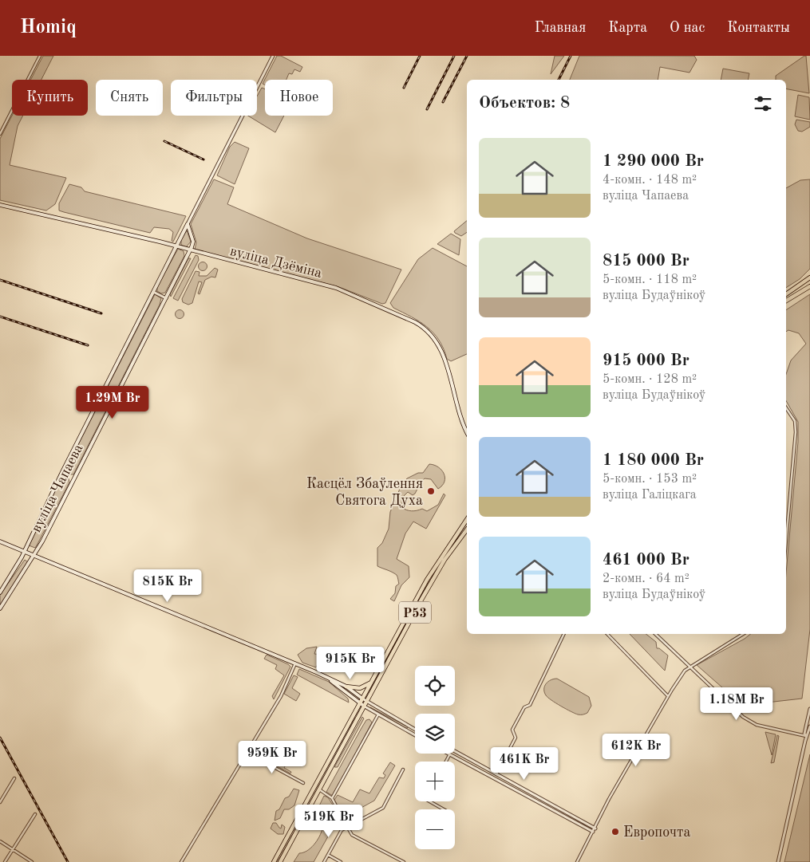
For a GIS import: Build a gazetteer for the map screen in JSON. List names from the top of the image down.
{
  "streets": {
    "main road": ["вуліца Дзёміна", "вуліца Чапаева", "Р53"]
  },
  "crossings": [
    ["вуліца Дзёміна", "вуліца Чапаева"]
  ],
  "places": ["Касцёл Збаўлення Святога Духа", "Европочта"],
  "page": {
    "header": "Homiq",
    "nav": [
      "Главная",
      "Карта",
      "О нас",
      "Контакты"
    ],
    "chip": [
      "Купить",
      "Снять",
      "Фильтры",
      "Новое"
    ],
    "heading": "Объектов: 8",
    "list": [
      {
        "name": "1 290 000 Br",
        "note": "4-комн. · 148 m² · вуліца Чапаева"
      },
      {
        "name": "815 000 Br",
        "note": "5-комн. · 118 m² · вуліца Будаўнікоў"
      },
      {
        "name": "915 000 Br",
        "note": "5-комн. · 128 m² · вуліца Будаўнікоў"
      },
      {
        "name": "1 180 000 Br",
        "note": "5-комн. · 153 m² · вуліца Галіцкага"
      },
      {
        "name": "461 000 Br",
        "note": "2-комн. · 64 m² · вуліца Будаўнікоў"
      }
    ],
    "price": [
      "1.29M Br",
      "815K Br",
      "915K Br",
      "1.18M Br",
      "612K Br",
      "959K Br",
      "461K Br",
      "519K Br"
    ],
    "map_buttons": ["+", "−"]
  }
}
